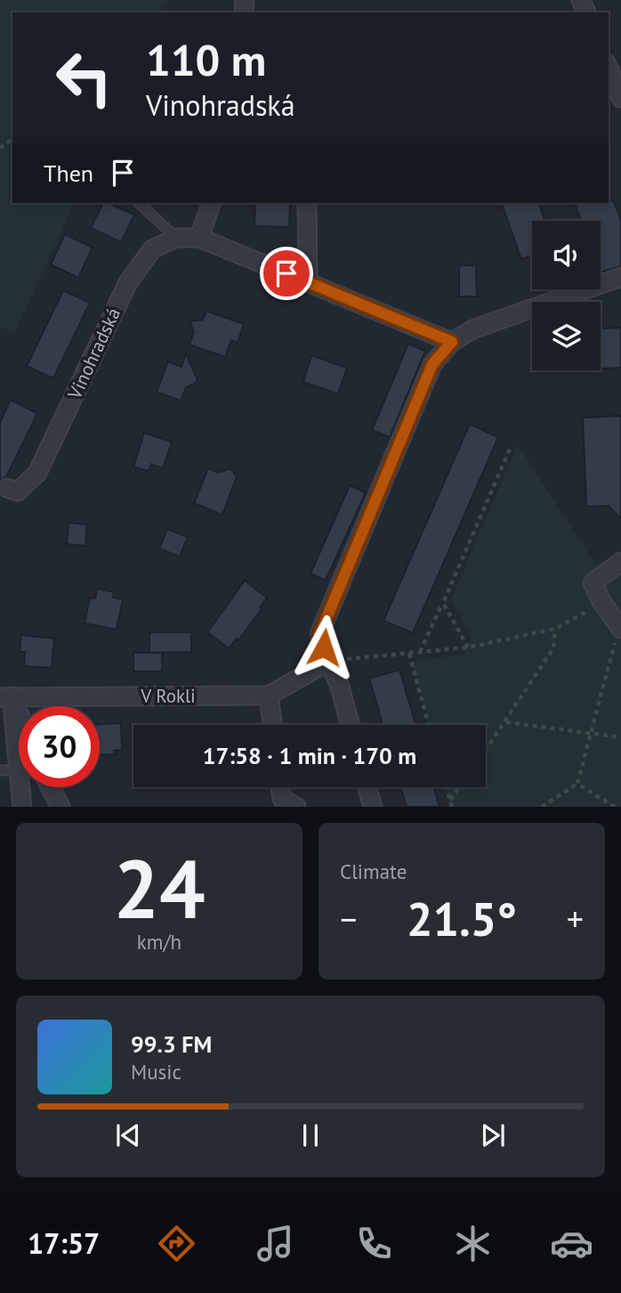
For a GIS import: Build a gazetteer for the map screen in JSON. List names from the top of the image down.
{
  "streets": {
    "street": ["Vinohradská", "V Rokli"]
  },
  "page": {
    "turn": ["110 m", "Vinohradská"],
    "then": "Then",
    "limit": "30",
    "trip": "17:58 · 1 min · 170 m",
    "tile": [
      ["24", "km/h"],
      "Climate"
    ],
    "heat": ["−", "21.5°", "+"],
    "song": ["99.3 FM", "Music"],
    "tabs": "17:57"
  }
}
